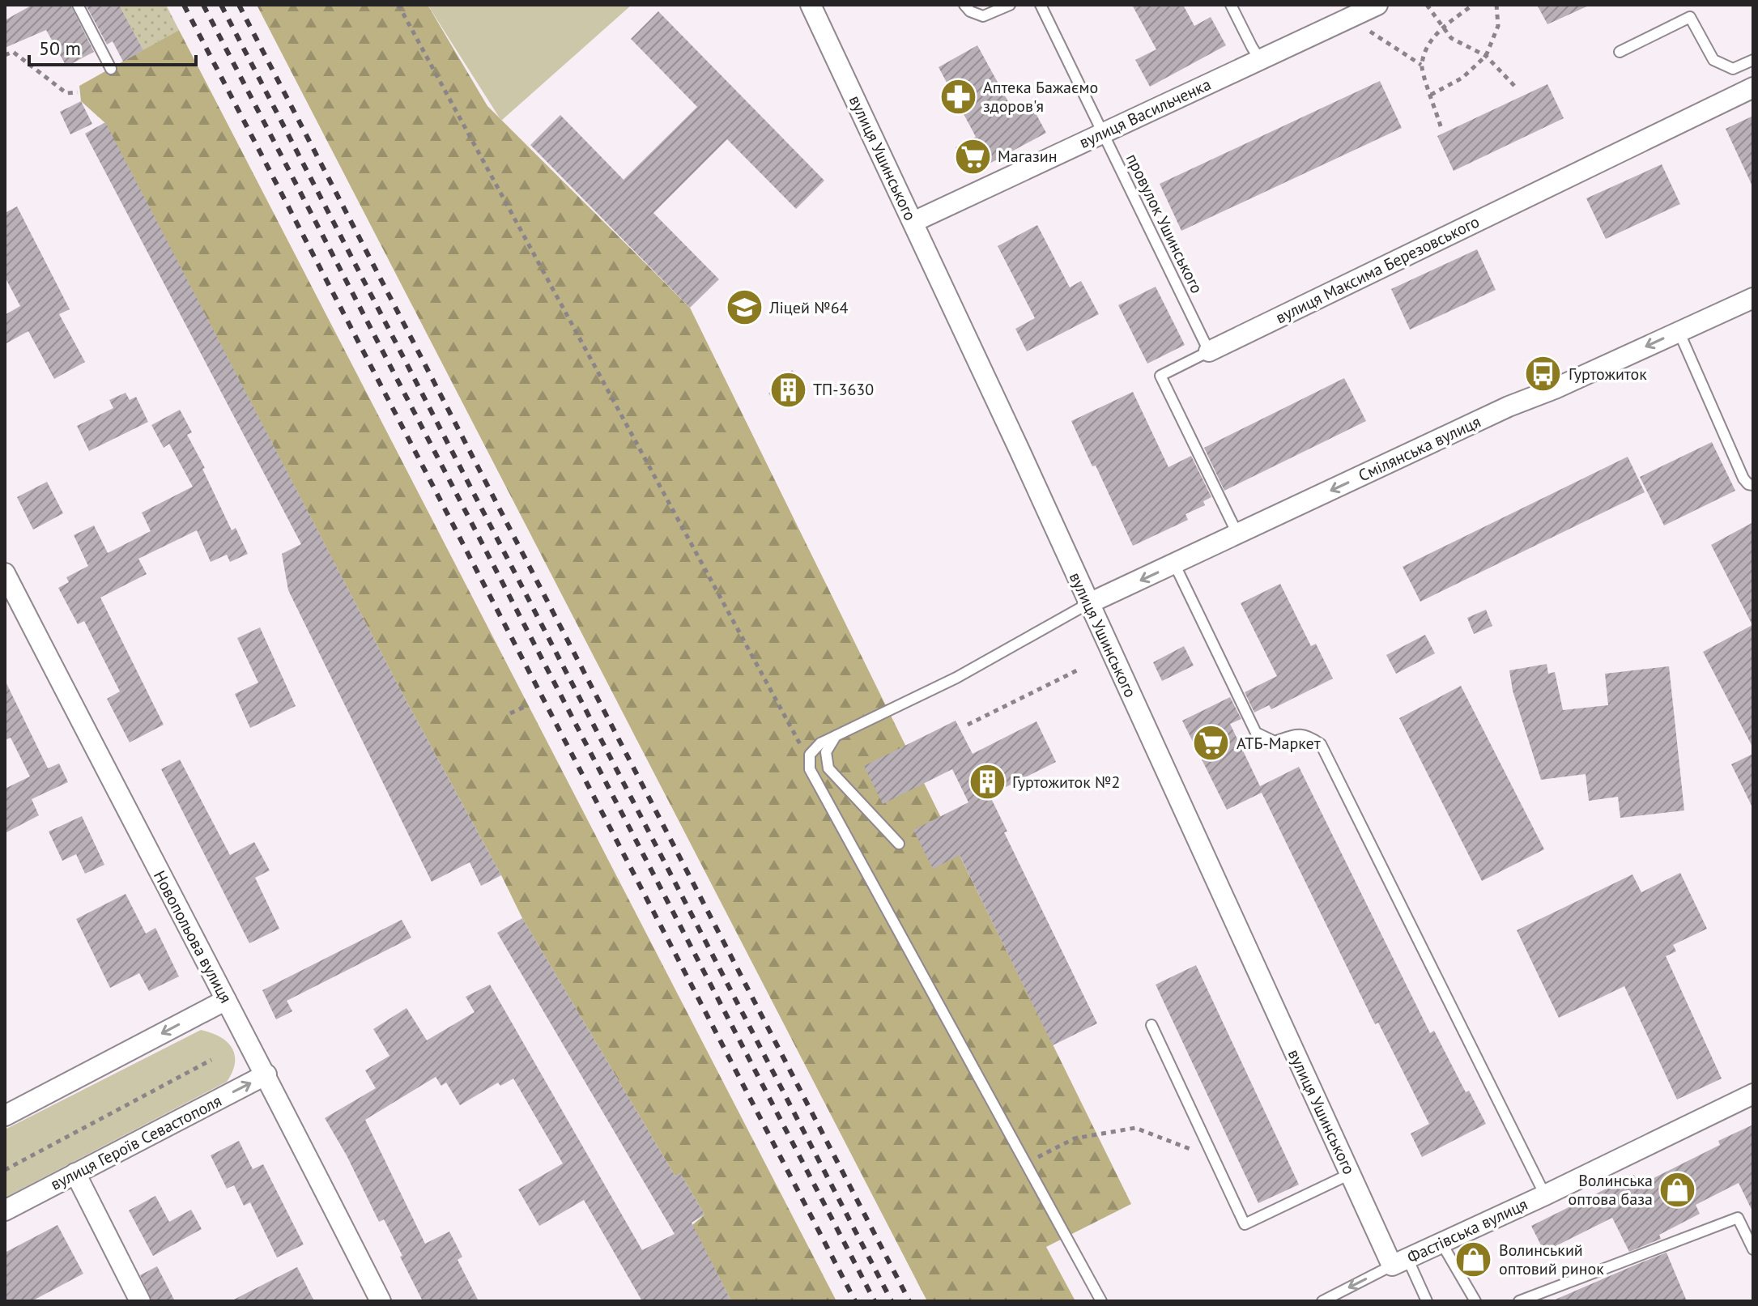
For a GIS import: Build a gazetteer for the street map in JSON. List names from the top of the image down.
{
  "streets": {
    "street": [
      "вулиця Васильченка",
      "вулиця Ушинського",
      "вулиця Максима Березовського",
      "Смілянська вулиця",
      "Новопольова вулиця",
      "вулиця Героїв Севастополя",
      "Фастівська вулиця"
    ],
    "lane": ["провулок Ушинського"]
  },
  "crossings": [
    ["вулиця Васильченка", "вулиця Ушинського"],
    ["вулиця Васильченка", "провулок Ушинського"],
    ["вулиця Ушинського", "Смілянська вулиця"],
    ["вулиця Ушинського", "Фастівська вулиця"],
    ["провулок Ушинського", "вулиця Максима Березовського"],
    ["вулиця Максима Березовського", "Смілянська вулиця"],
    ["Новопольова вулиця", "вулиця Героїв Севастополя"]
  ],
  "one_way": ["Смілянська вулиця"],
  "places": {
    "pharmacy": ["Аптека Бажаємо здоров'я"],
    "supermarket": ["Магазин", "АТБ-Маркет"],
    "school or university": ["Ліцей №64"],
    "bus stop": ["Гуртожиток"],
    "building": ["ТП-3630", "Гуртожиток №2"],
    "shop": ["Волинська оптова база", "Волинський оптовий ринок"]
  },
  "scale_bar": "50 m"
}
